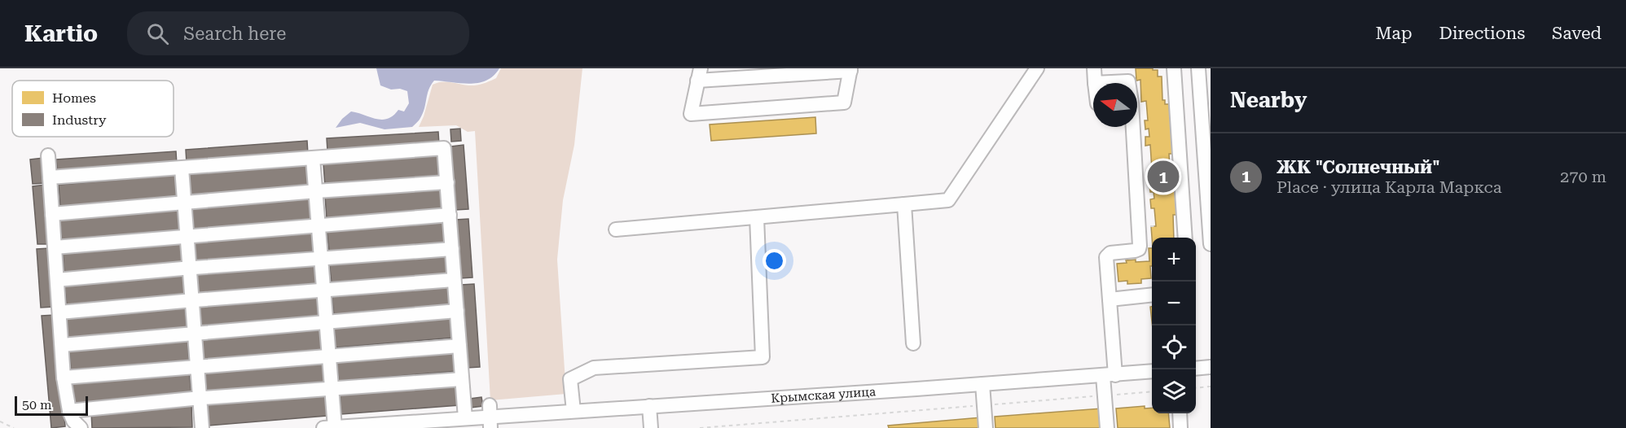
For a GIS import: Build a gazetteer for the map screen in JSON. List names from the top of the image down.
{
  "streets": {
    "street": ["Крымская улица"]
  },
  "legend": ["Homes", "Industry"],
  "scale_bar": "50 m",
  "north": "left",
  "page": {
    "header": "Kartio",
    "search": "Search here",
    "nav": ["Map", "Directions", "Saved"],
    "heading": "Nearby",
    "list": [
      {
        "mark": "1",
        "name": "ЖК \"Солнечный\"",
        "note": "Place · улица Карла Маркса",
        "value": "270 m"
      }
    ],
    "pins": "1",
    "map_buttons": ["+", "−"],
    "scale": "50 m"
  }
}
